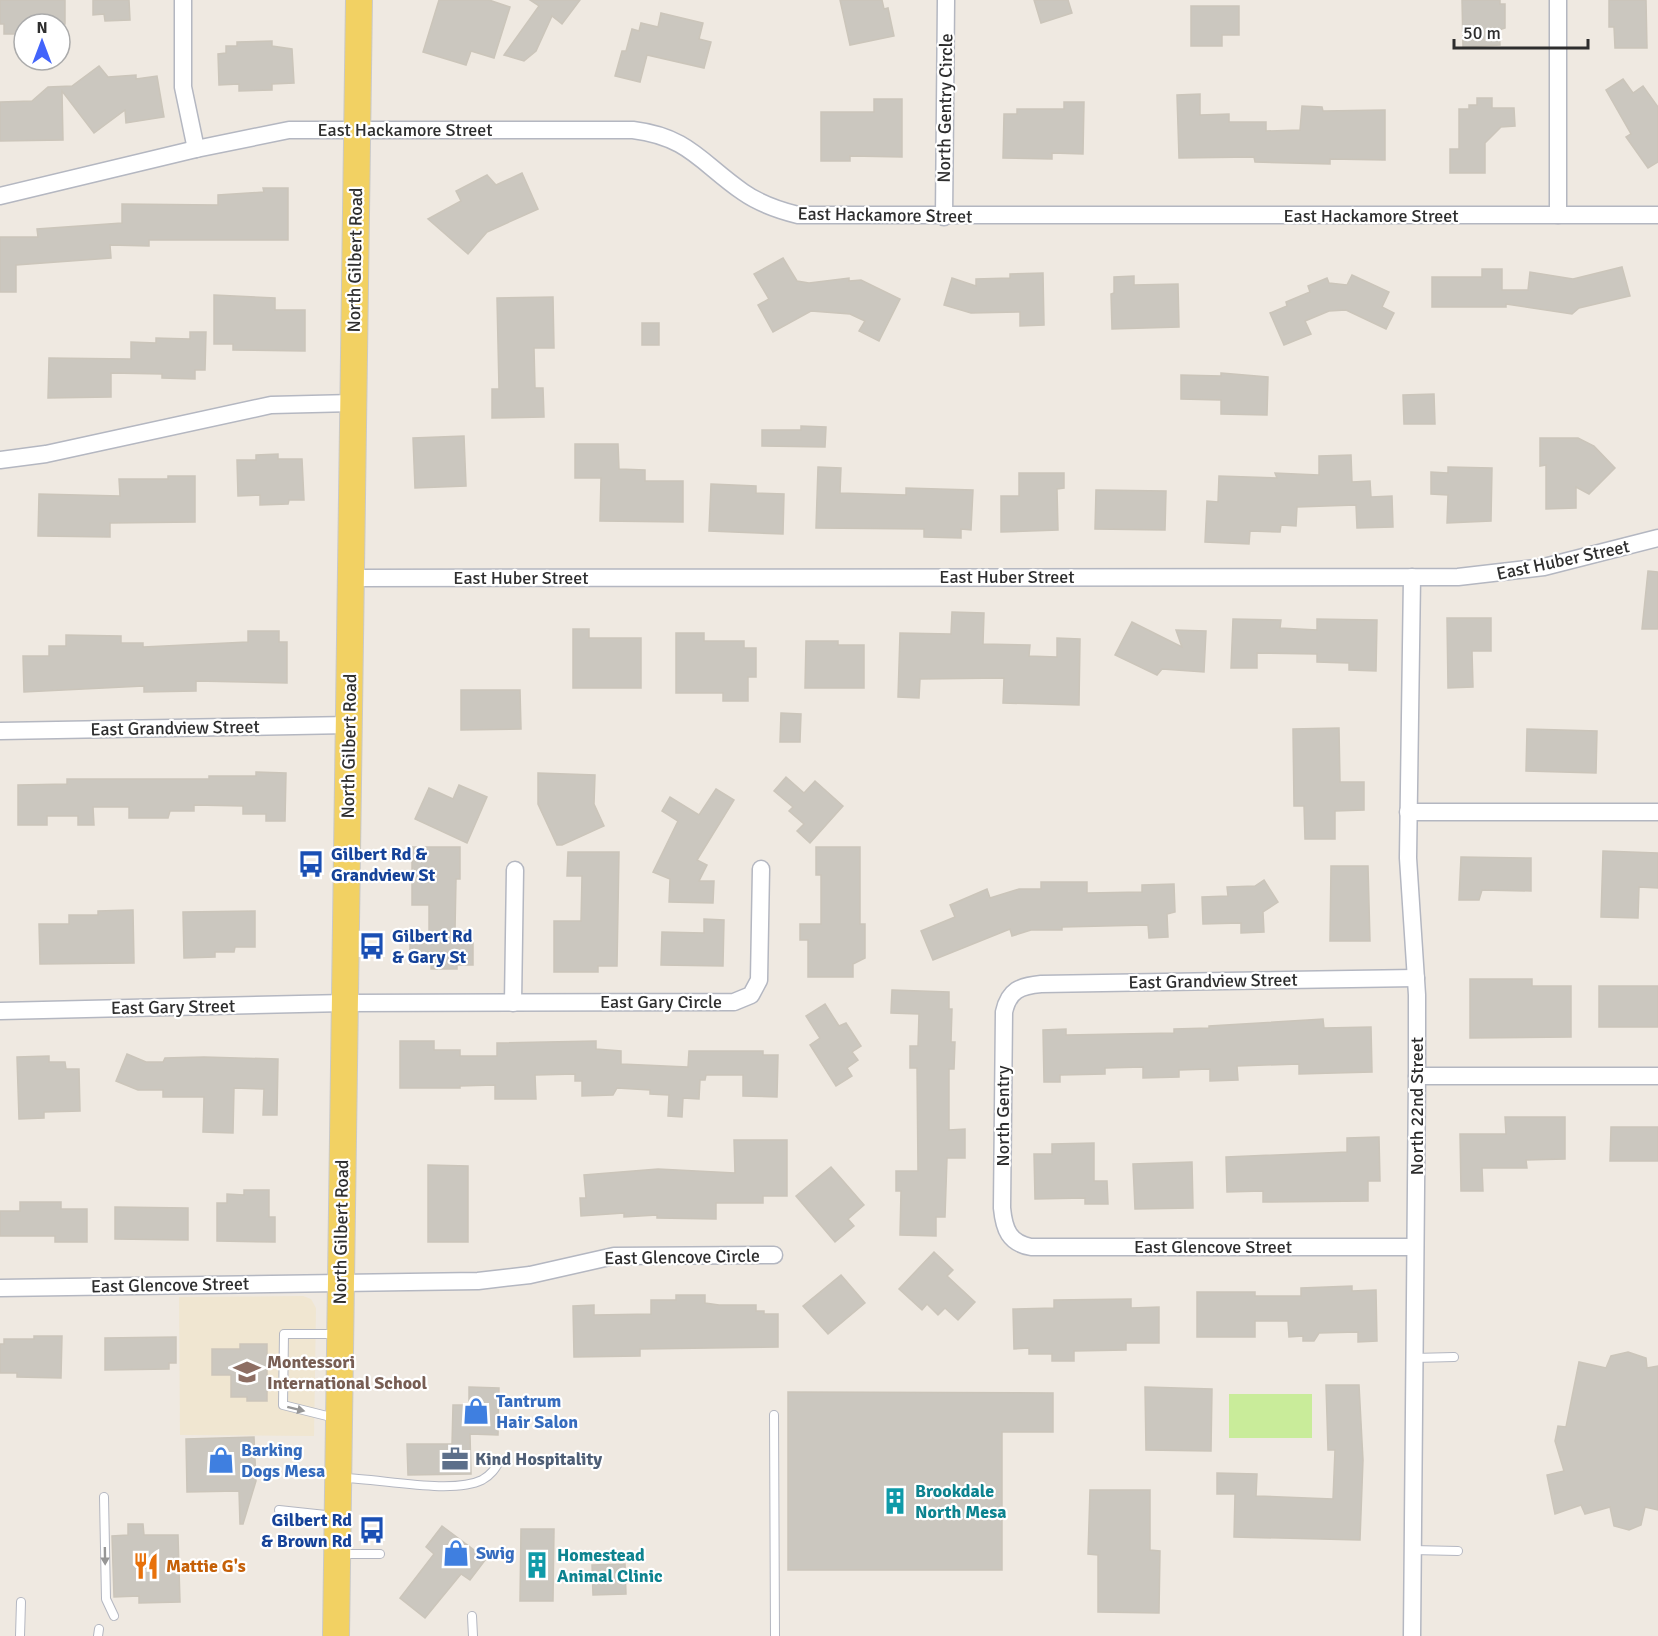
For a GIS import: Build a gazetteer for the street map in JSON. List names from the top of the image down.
{
  "streets": {
    "main road": ["North Gilbert Road"],
    "street": [
      "North Gentry Circle",
      "East Hackamore Street",
      "East Huber Street",
      "East Grandview Street",
      "East Gary Circle",
      "East Gary Street",
      "North 22nd Street",
      "North Gentry",
      "East Glencove Street",
      "East Glencove Circle"
    ]
  },
  "crossings": [
    ["North Gentry Circle", "East Hackamore Street"],
    ["East Hackamore Street", "North Gilbert Road"],
    ["North Gilbert Road", "East Huber Street"],
    ["North Gilbert Road", "East Grandview Street"],
    ["North Gilbert Road", "East Gary Circle"],
    ["North Gilbert Road", "East Gary Street"],
    ["North Gilbert Road", "East Glencove Street"],
    ["North Gilbert Road", "East Glencove Circle"],
    ["East Huber Street", "North 22nd Street"],
    ["East Grandview Street", "North 22nd Street"],
    ["East Grandview Street", "North Gentry"],
    ["East Gary Circle", "East Gary Street"],
    ["North 22nd Street", "East Glencove Street"],
    ["North Gentry", "East Glencove Street"],
    ["East Glencove Street", "East Glencove Circle"]
  ],
  "places": {
    "bus stop": ["Gilbert Rd & Grandview St", "Gilbert Rd & Gary St", "Gilbert Rd & Brown Rd"],
    "school or university": ["Montessori International School"],
    "shop": ["Tantrum Hair Salon", "Barking Dogs Mesa", "Swig"],
    "office": ["Kind Hospitality"],
    "building": ["Brookdale North Mesa", "Homestead Animal Clinic"],
    "restaurant": ["Mattie G's"]
  },
  "scale_bar": "50 m",
  "north": "top"
}
